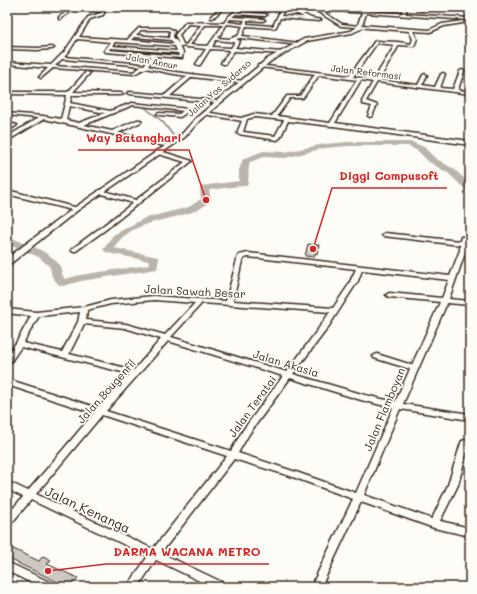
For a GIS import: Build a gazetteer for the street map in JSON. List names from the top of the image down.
{
  "streets": {
    "street": [
      "Jalan Annur",
      "Jalan Reformasi",
      "Jalan Yos Sudarso",
      "Jalan Sawah Besar",
      "Jalan Akasia",
      "Jalan Bougenfil",
      "Jalan Teratai",
      "Jalan Flamboyan",
      "Jalan Kenanga"
    ]
  },
  "crossings": [
    ["Jalan Annur", "Jalan Yos Sudarso"],
    ["Jalan Reformasi", "Jalan Yos Sudarso"],
    ["Jalan Sawah Besar", "Jalan Bougenfil"],
    ["Jalan Sawah Besar", "Jalan Teratai"],
    ["Jalan Akasia", "Jalan Bougenfil"],
    ["Jalan Akasia", "Jalan Teratai"],
    ["Jalan Akasia", "Jalan Flamboyan"],
    ["Jalan Bougenfil", "Jalan Kenanga"],
    ["Jalan Teratai", "Jalan Kenanga"]
  ],
  "places": ["Way Batanghari", "Diggi Compusoft", "DARMA WACANA METRO"]
}
